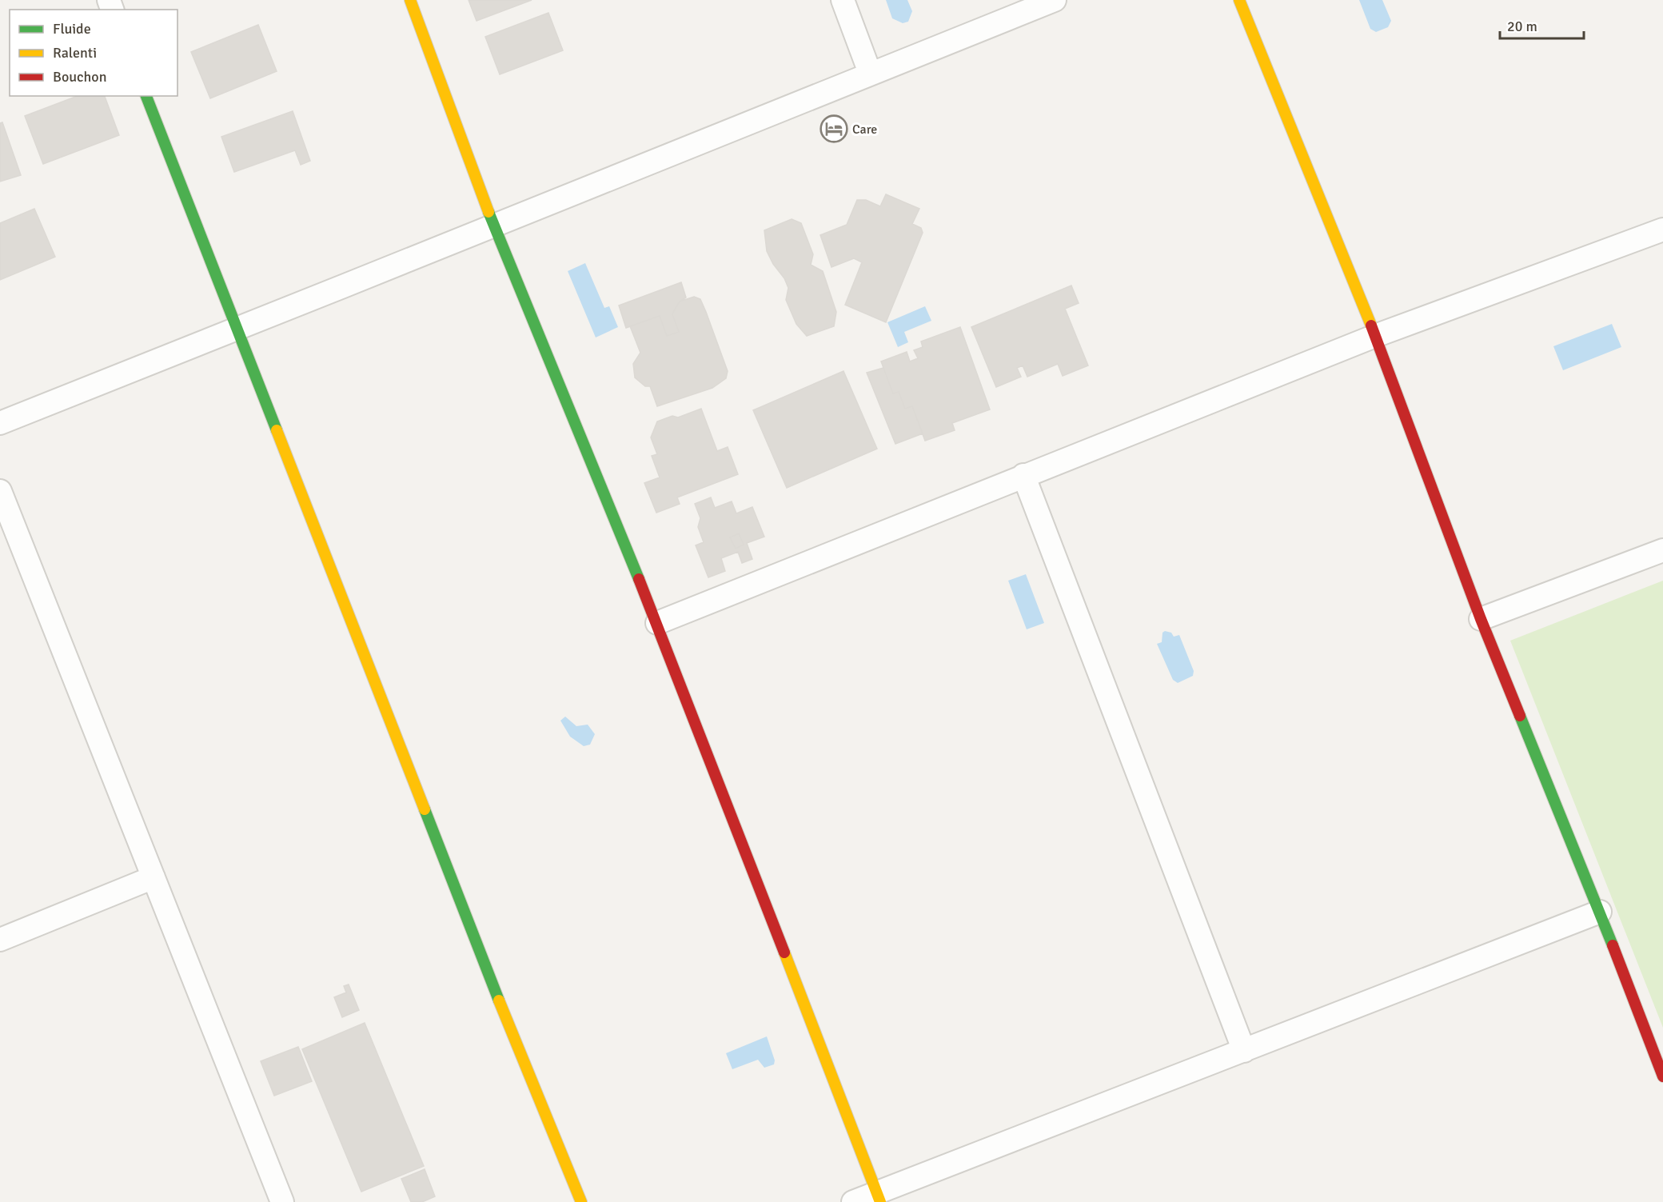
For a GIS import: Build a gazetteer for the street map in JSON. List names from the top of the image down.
{
  "places": {
    "hotel": ["Care"]
  },
  "legend": ["Fluide", "Ralenti", "Bouchon"],
  "scale_bar": "20 m"
}
